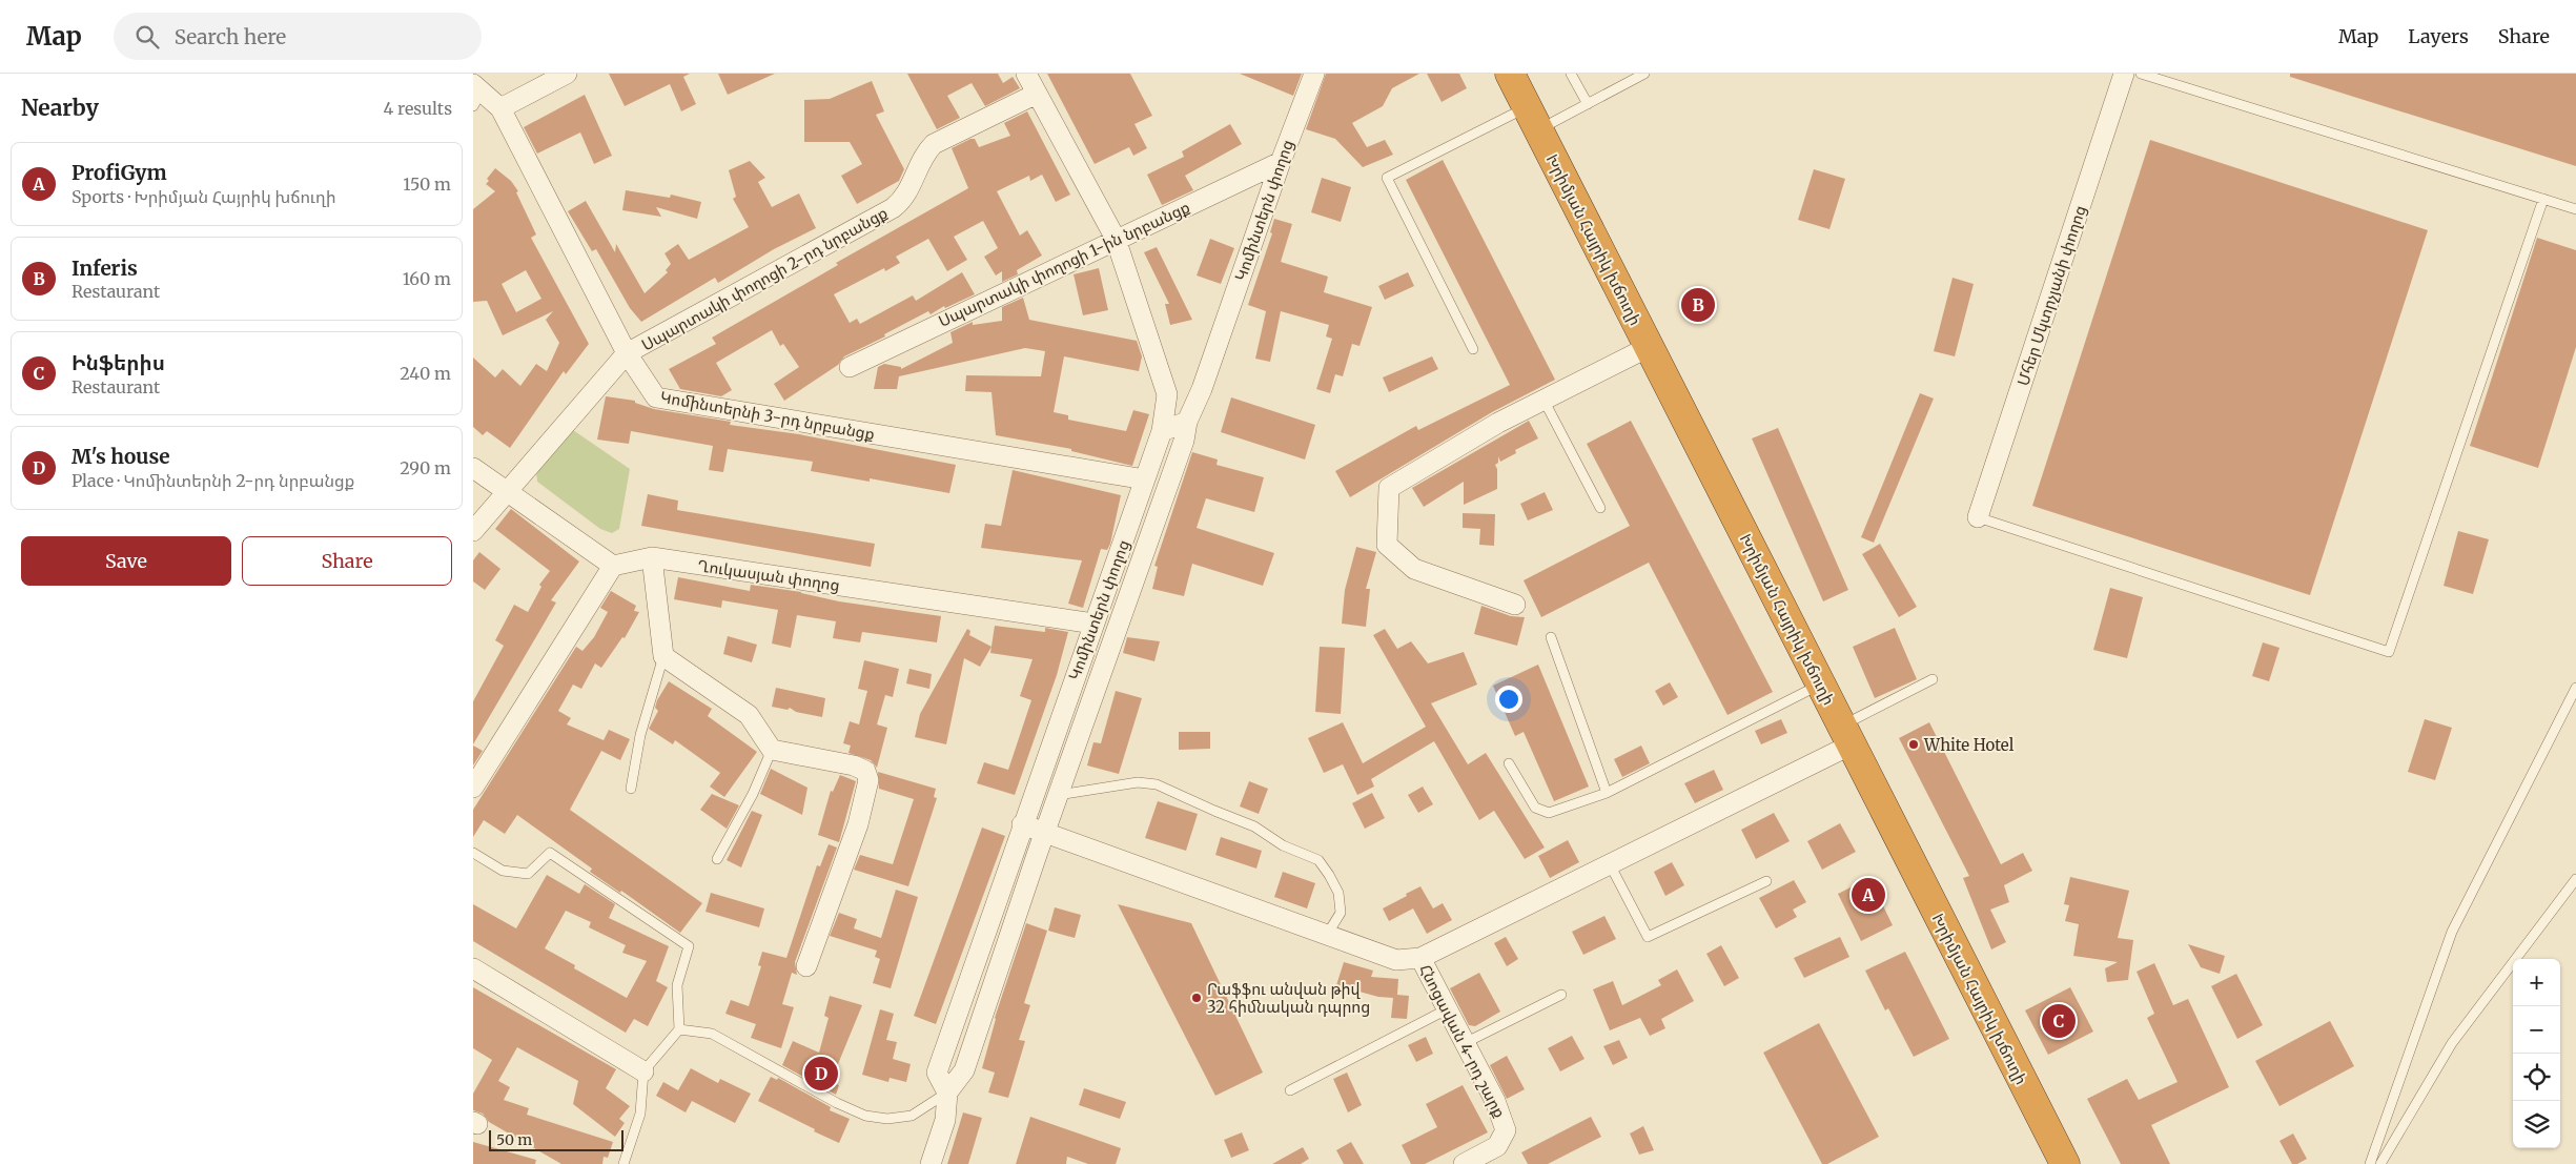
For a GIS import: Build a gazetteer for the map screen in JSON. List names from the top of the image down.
{
  "streets": {
    "highway": ["Խրիմյան Հայրիկ խճուղի"],
    "street": [
      "Կոմինտերն փողոց",
      "Սպարտակի փողոցի 1-ին նրբանցք",
      "Սպարտակի փողոցի 2-րդ նրբանցք",
      "Մհեր Մկտրչյանի փողոց",
      "Կոմինտերնի 3-րդ նրբանցք",
      "Ղուկասյան փողոց",
      "Հնոցավան 4-րդ շարք"
    ]
  },
  "crossings": [
    ["Կոմինտերն փողոց", "Սպարտակի փողոցի 1-ին նրբանցք"],
    ["Կոմինտերն փողոց", "Սպարտակի փողոցի 2-րդ նրբանցք"],
    ["Կոմինտերն փողոց", "Կոմինտերնի 3-րդ նրբանցք"],
    ["Կոմինտերն փողոց", "Ղուկասյան փողոց"],
    ["Սպարտակի փողոցի 2-րդ նրբանցք", "Կոմինտերնի 3-րդ նրբանցք"]
  ],
  "places": ["White Hotel", "Րաֆֆու անվան թիվ 32 հիմնական դպրոց"],
  "scale_bar": "50 m",
  "page": {
    "header": "Map",
    "search": "Search here",
    "nav": ["Map", "Layers", "Share"],
    "heading": ["Nearby", "4 results"],
    "list": [
      {
        "mark": "A",
        "name": "ProfiGym",
        "note": "Sports · Խրիմյան Հայրիկ խճուղի",
        "value": "150 m"
      },
      {
        "mark": "B",
        "name": "Inferis",
        "note": "Restaurant",
        "value": "160 m"
      },
      {
        "mark": "C",
        "name": "Ինֆերիս",
        "note": "Restaurant",
        "value": "240 m"
      },
      {
        "mark": "D",
        "name": "M's house",
        "note": "Place · Կոմինտերնի 2-րդ նրբանցք",
        "value": "290 m"
      }
    ],
    "pins": [
      "B",
      "A",
      "C",
      "D"
    ],
    "buttons": ["Save", "Share"],
    "map_buttons": ["+", "−"],
    "scale": "50 m"
  }
}
